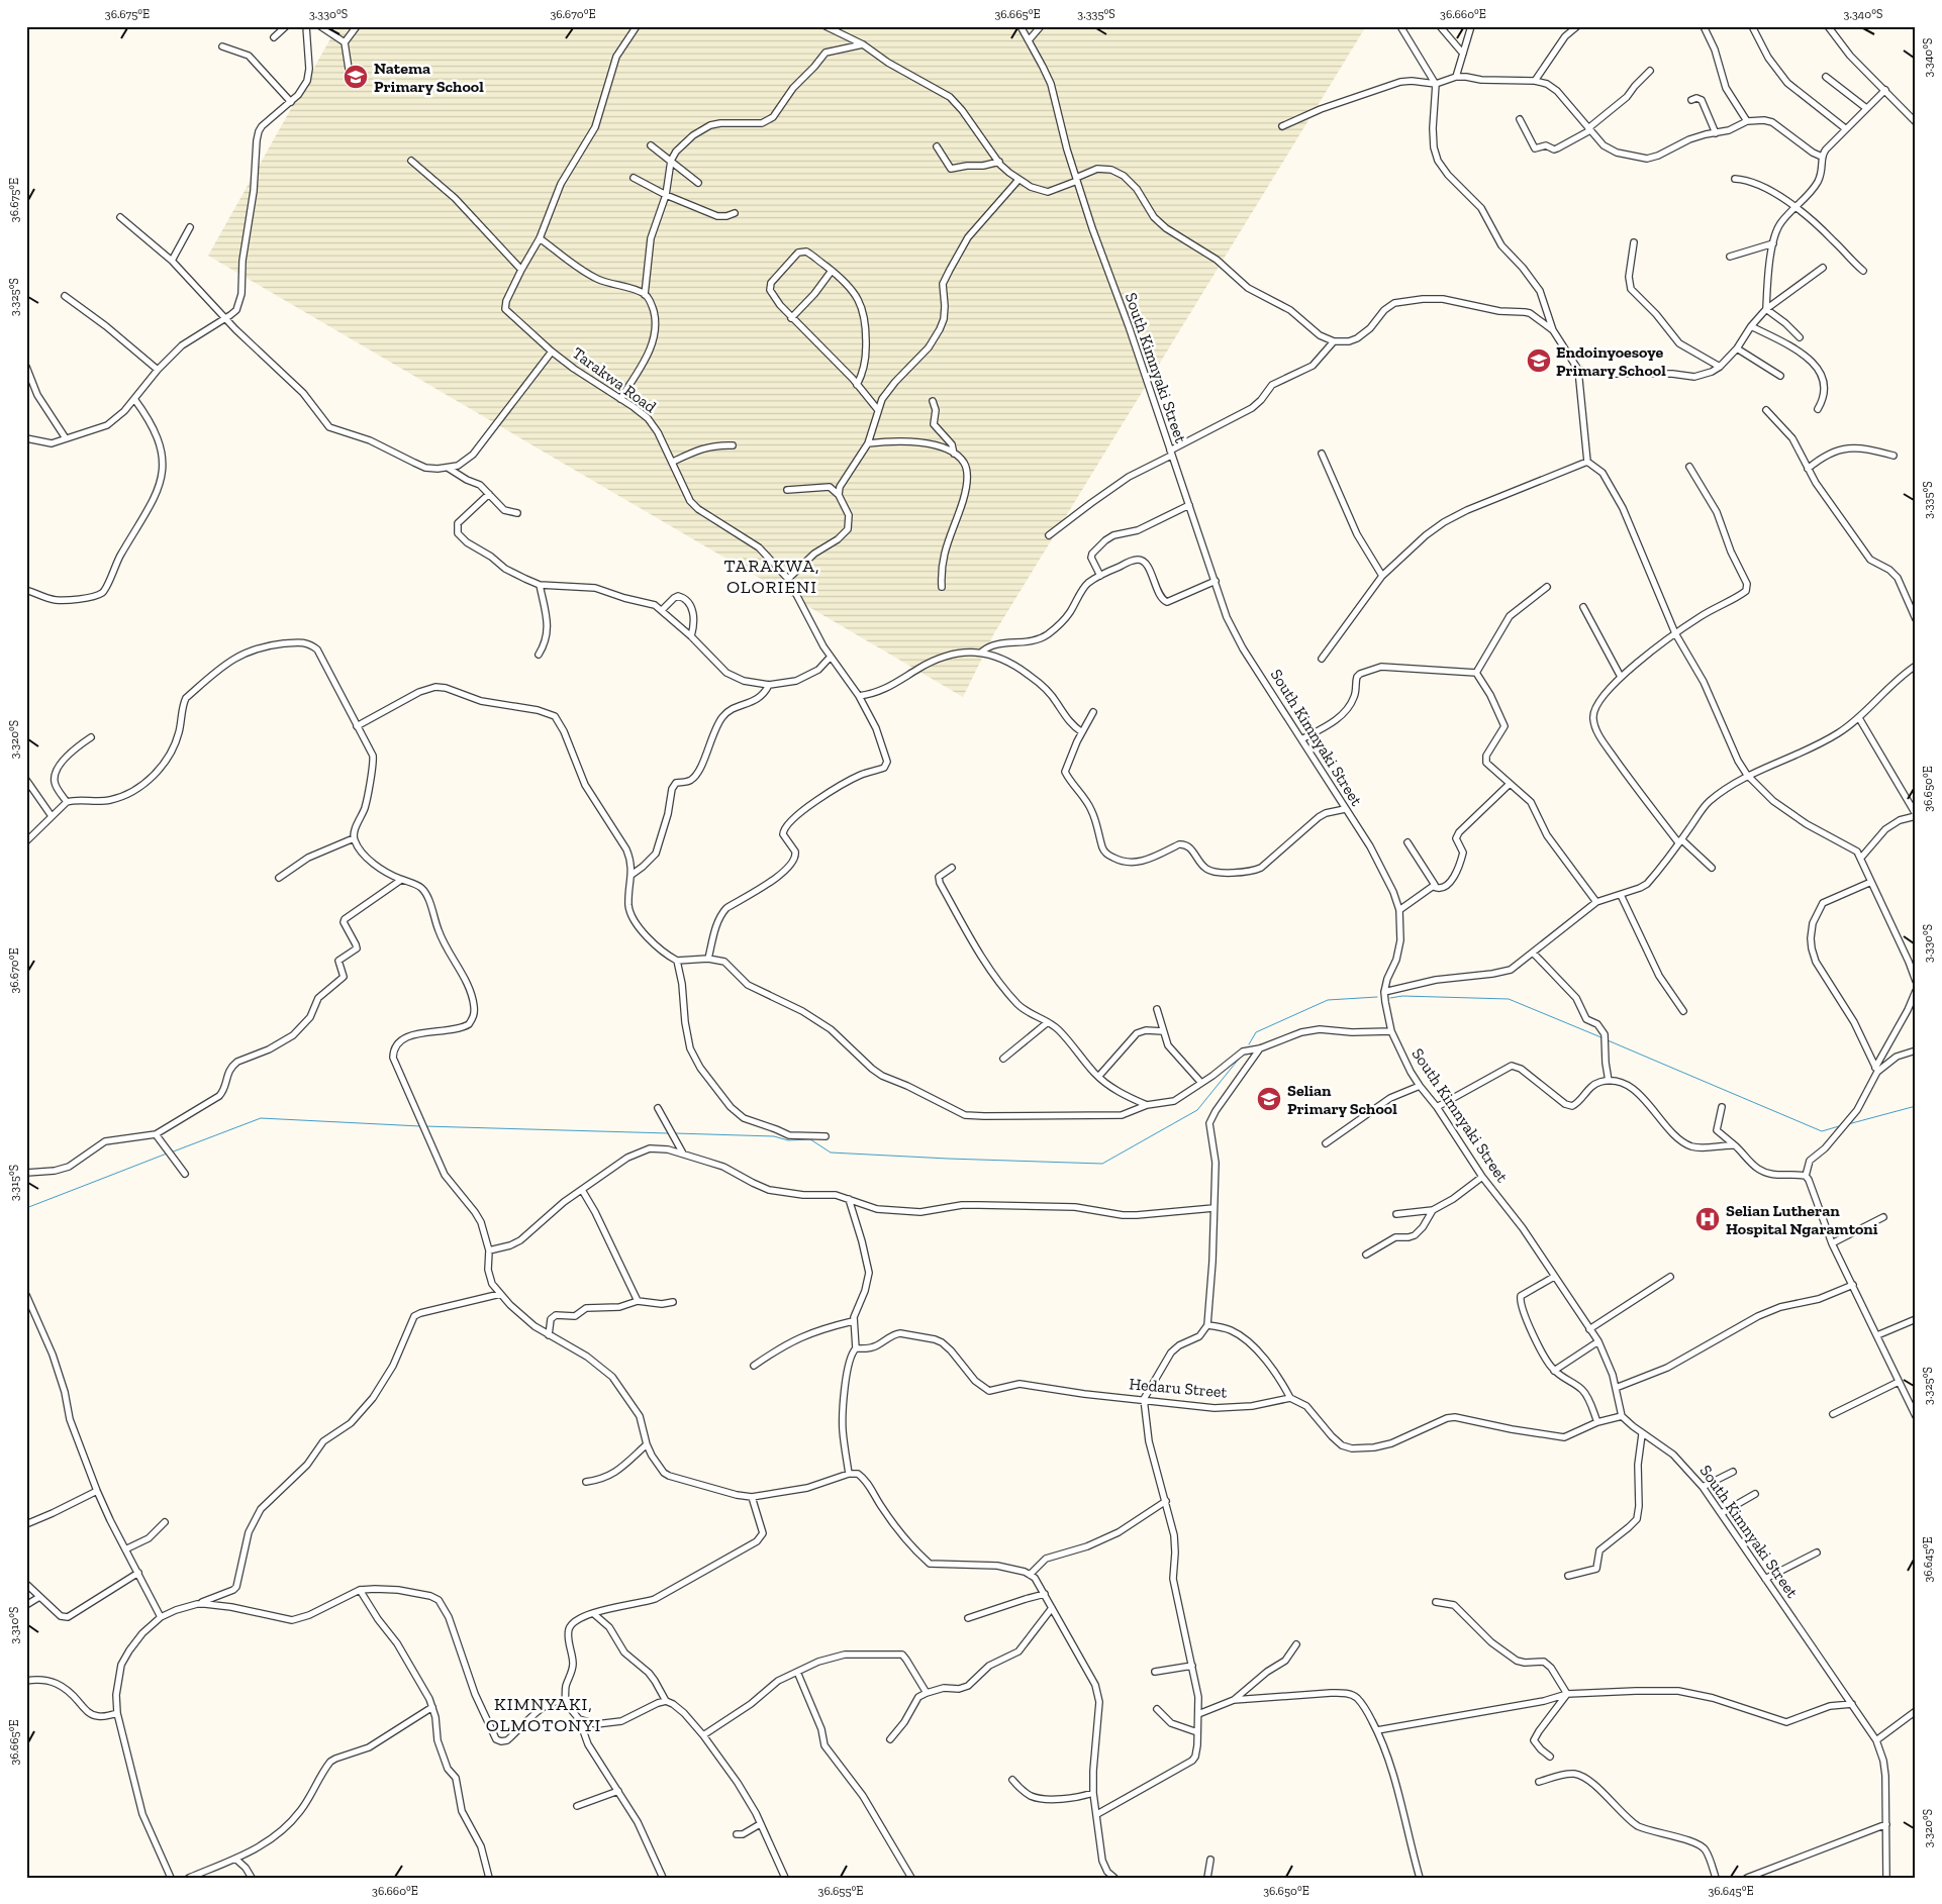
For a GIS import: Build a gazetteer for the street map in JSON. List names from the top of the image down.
{
  "streets": {
    "street": ["South Kimnyaki Street", "Tarakwa Road", "Hedaru Street"]
  },
  "districts": ["TARAKWA, OLORIENI", "KIMNYAKI, OLMOTONYI"],
  "places": {
    "school or university": ["Natema Primary School", "Endoinyoesoye Primary School", "Selian Primary School"],
    "hospital": ["Selian Lutheran Hospital Ngaramtoni"]
  },
  "coordinates": [
    "36.675°E",
    "3.330°S",
    "36.670°E",
    "36.665°E",
    "3.335°S",
    "36.660°E",
    "3.340°S",
    "3.325°S",
    "3.320°S",
    "36.650°E",
    "3.315°S",
    "36.645°E",
    "3.310°S",
    "36.655°E"
  ]
}
